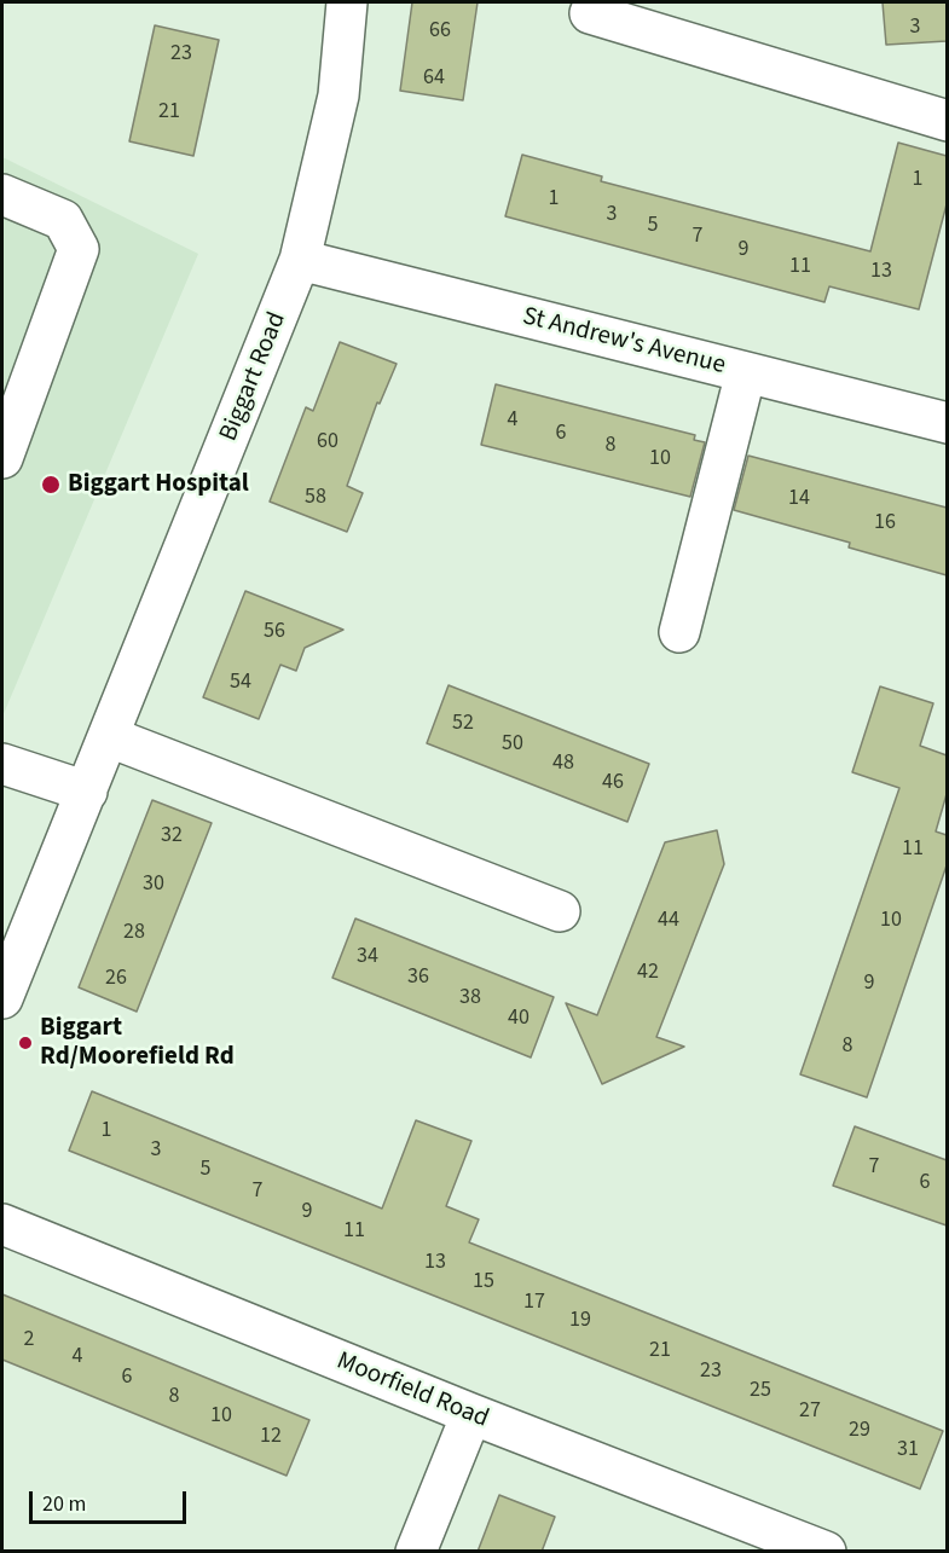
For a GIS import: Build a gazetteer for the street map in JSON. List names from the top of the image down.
{
  "streets": {
    "street": ["St Andrew's Avenue", "Biggart Road", "Moorfield Road"]
  },
  "crossings": [
    ["St Andrew's Avenue", "Biggart Road"]
  ],
  "places": ["Biggart Hospital", "Biggart Rd/Moorefield Rd"],
  "house_numbers": [
    "3",
    "66",
    "23",
    "64",
    "21",
    "1",
    "1",
    "3",
    "5",
    "7",
    "9",
    "11",
    "13",
    "4",
    "6",
    "60",
    "8",
    "10",
    "58",
    "14",
    "16",
    "56",
    "54",
    "52",
    "50",
    "48",
    "46",
    "32",
    "11",
    "30",
    "44",
    "10",
    "28",
    "34",
    "42",
    "36",
    "26",
    "9",
    "38",
    "40",
    "8",
    "1",
    "3",
    "7",
    "5",
    "6",
    "7",
    "9",
    "11",
    "13",
    "15",
    "17",
    "19",
    "2",
    "21",
    "4",
    "23",
    "6",
    "25",
    "8",
    "27",
    "10",
    "29",
    "12",
    "31"
  ],
  "scale_bar": "20 m"
}
